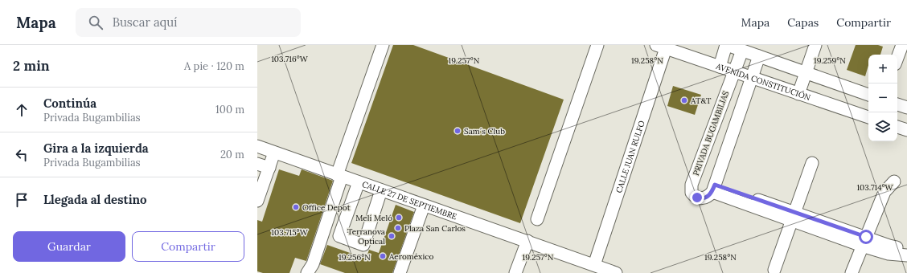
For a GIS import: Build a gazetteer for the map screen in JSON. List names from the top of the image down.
{
  "streets": {
    "street": [
      "AVENIDA CONSTITUCIÓN",
      "PRIVADA BUGAMBILIAS",
      "CALLE JUAN RULFO",
      "CALLE 27 DE SEPTIEMBRE"
    ]
  },
  "crossings": [
    ["AVENIDA CONSTITUCIÓN", "PRIVADA BUGAMBILIAS"],
    ["AVENIDA CONSTITUCIÓN", "CALLE JUAN RULFO"],
    ["CALLE JUAN RULFO", "CALLE 27 DE SEPTIEMBRE"]
  ],
  "places": [
    "AT&T",
    "Sam´s Club",
    "Office Depot",
    "Melí Meló",
    "Plaza San Carlos",
    "Terranova Optical",
    "Aeroméxico"
  ],
  "page": {
    "header": "Mapa",
    "search": "Buscar aquí",
    "nav": ["Mapa", "Capas", "Compartir"],
    "heading": ["2 min", "A pie · 120 m"],
    "map_buttons": ["+", "−"],
    "list": [
      ["Continúa", "Privada Bugambilias", "100 m"],
      ["Gira a la izquierda", "Privada Bugambilias", "20 m"],
      "Llegada al destino"
    ],
    "buttons": ["Guardar", "Compartir"]
  },
  "coordinates": [
    "103.716°W",
    "19.257°N",
    "19.258°N",
    "19.259°N",
    "103.714°W",
    "103.715°W",
    "19.256°N"
  ]
}
